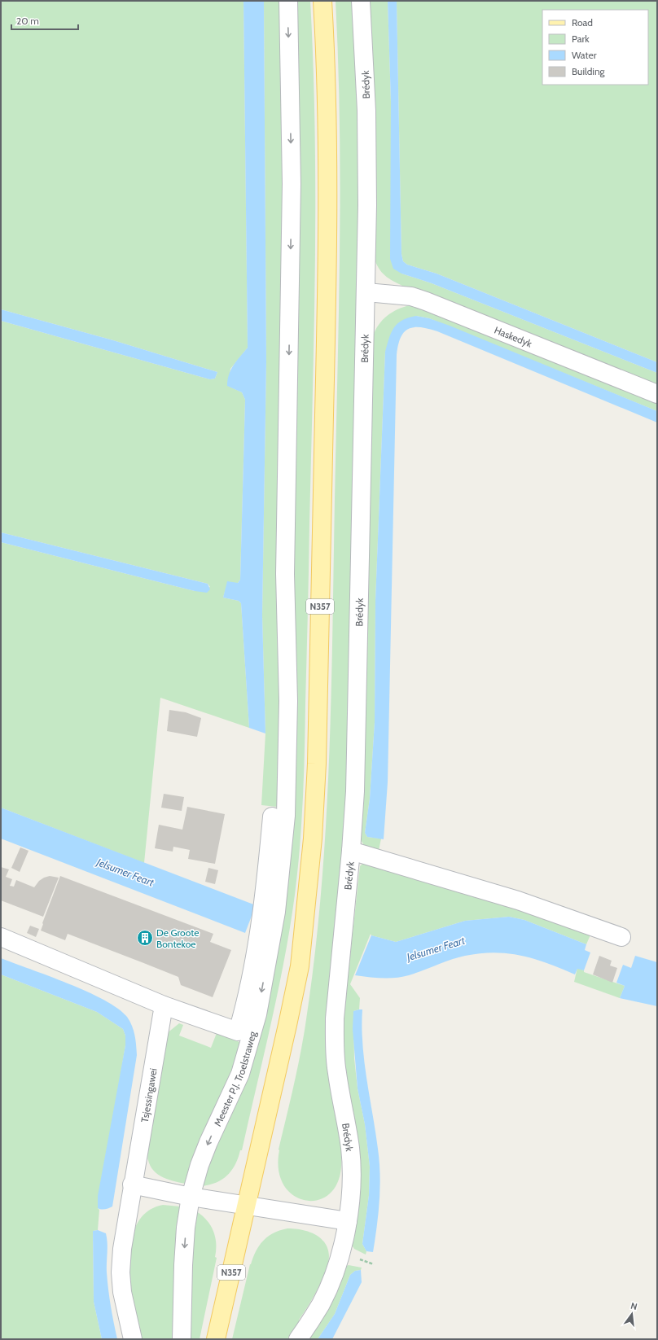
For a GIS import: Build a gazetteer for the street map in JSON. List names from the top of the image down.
{
  "streets": {
    "main road": ["N357"],
    "street": [
      "Brédyk",
      "Haskedyk",
      "Meester P.J. Troelstraweg",
      "Tsjessingawei"
    ]
  },
  "crossings": [
    ["Brédyk", "Haskedyk"]
  ],
  "one_way": ["Meester P.J. Troelstraweg"],
  "water": ["Jelsumer Feart"],
  "places": {
    "building": ["De Groote Bontekoe"]
  },
  "legend": [
    "Road",
    "Park",
    "Water",
    "Building"
  ],
  "scale_bar": "20 m",
  "north": "top"
}
